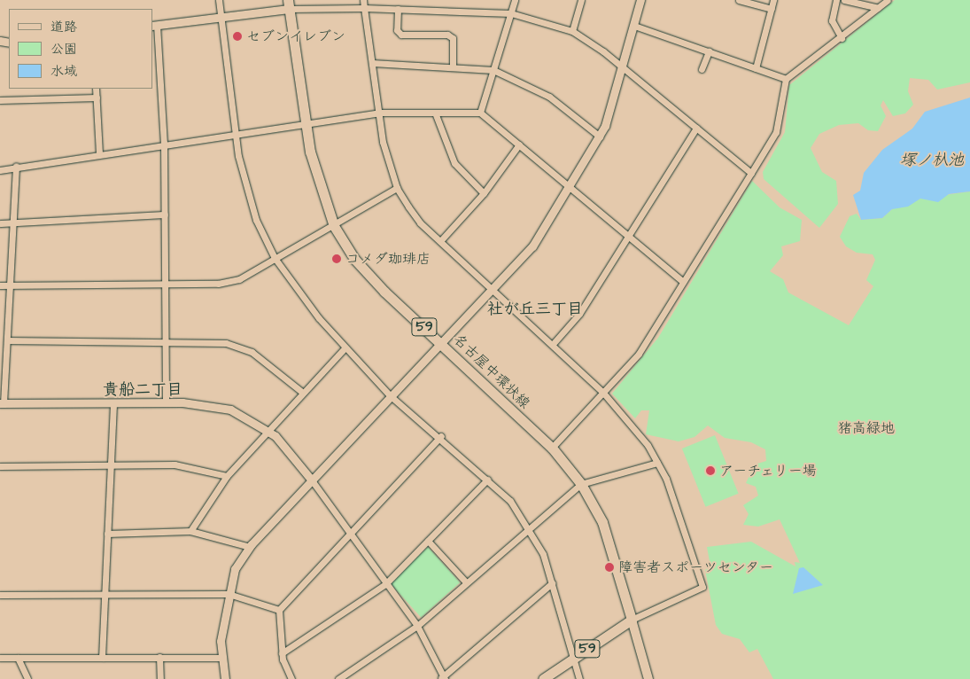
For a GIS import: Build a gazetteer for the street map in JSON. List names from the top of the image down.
{
  "streets": {
    "main road": ["59", "名古屋中環状線"]
  },
  "crossings": [
    ["59", "名古屋中環状線"]
  ],
  "districts": ["社が丘三丁目", "貴船二丁目"],
  "water": ["塚ノ杁池"],
  "parks": ["猪高緑地"],
  "places": [
    "セブンイレブン",
    "コメダ珈琲店",
    "アーチェリー場",
    "障害者スポーツセンター"
  ],
  "legend": ["道路", "公園", "水域"]
}
